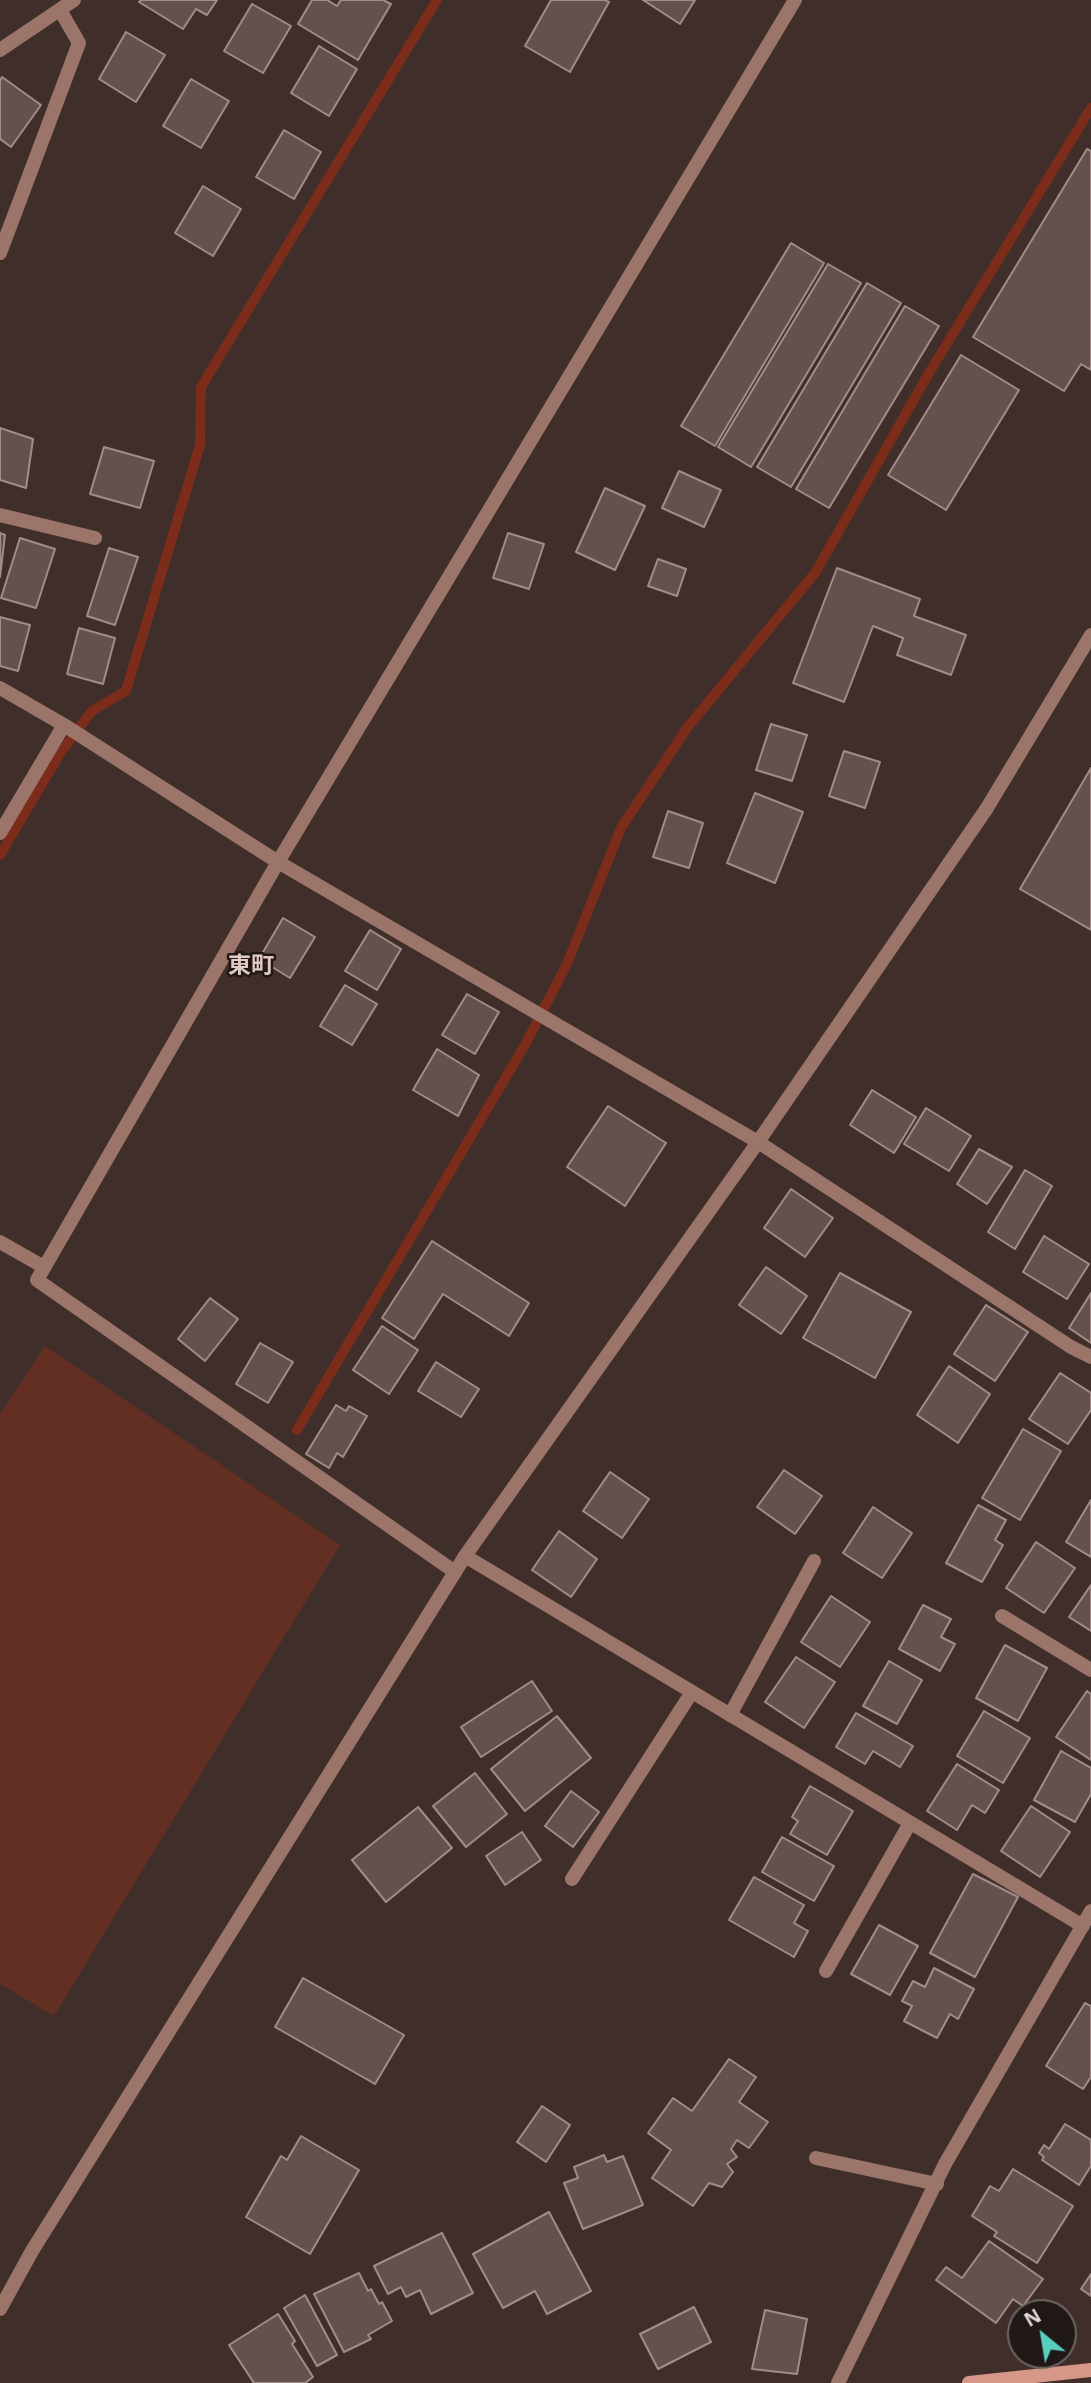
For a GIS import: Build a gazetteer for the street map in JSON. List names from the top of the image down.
{
  "districts": ["東町"],
  "north": "top left"
}
